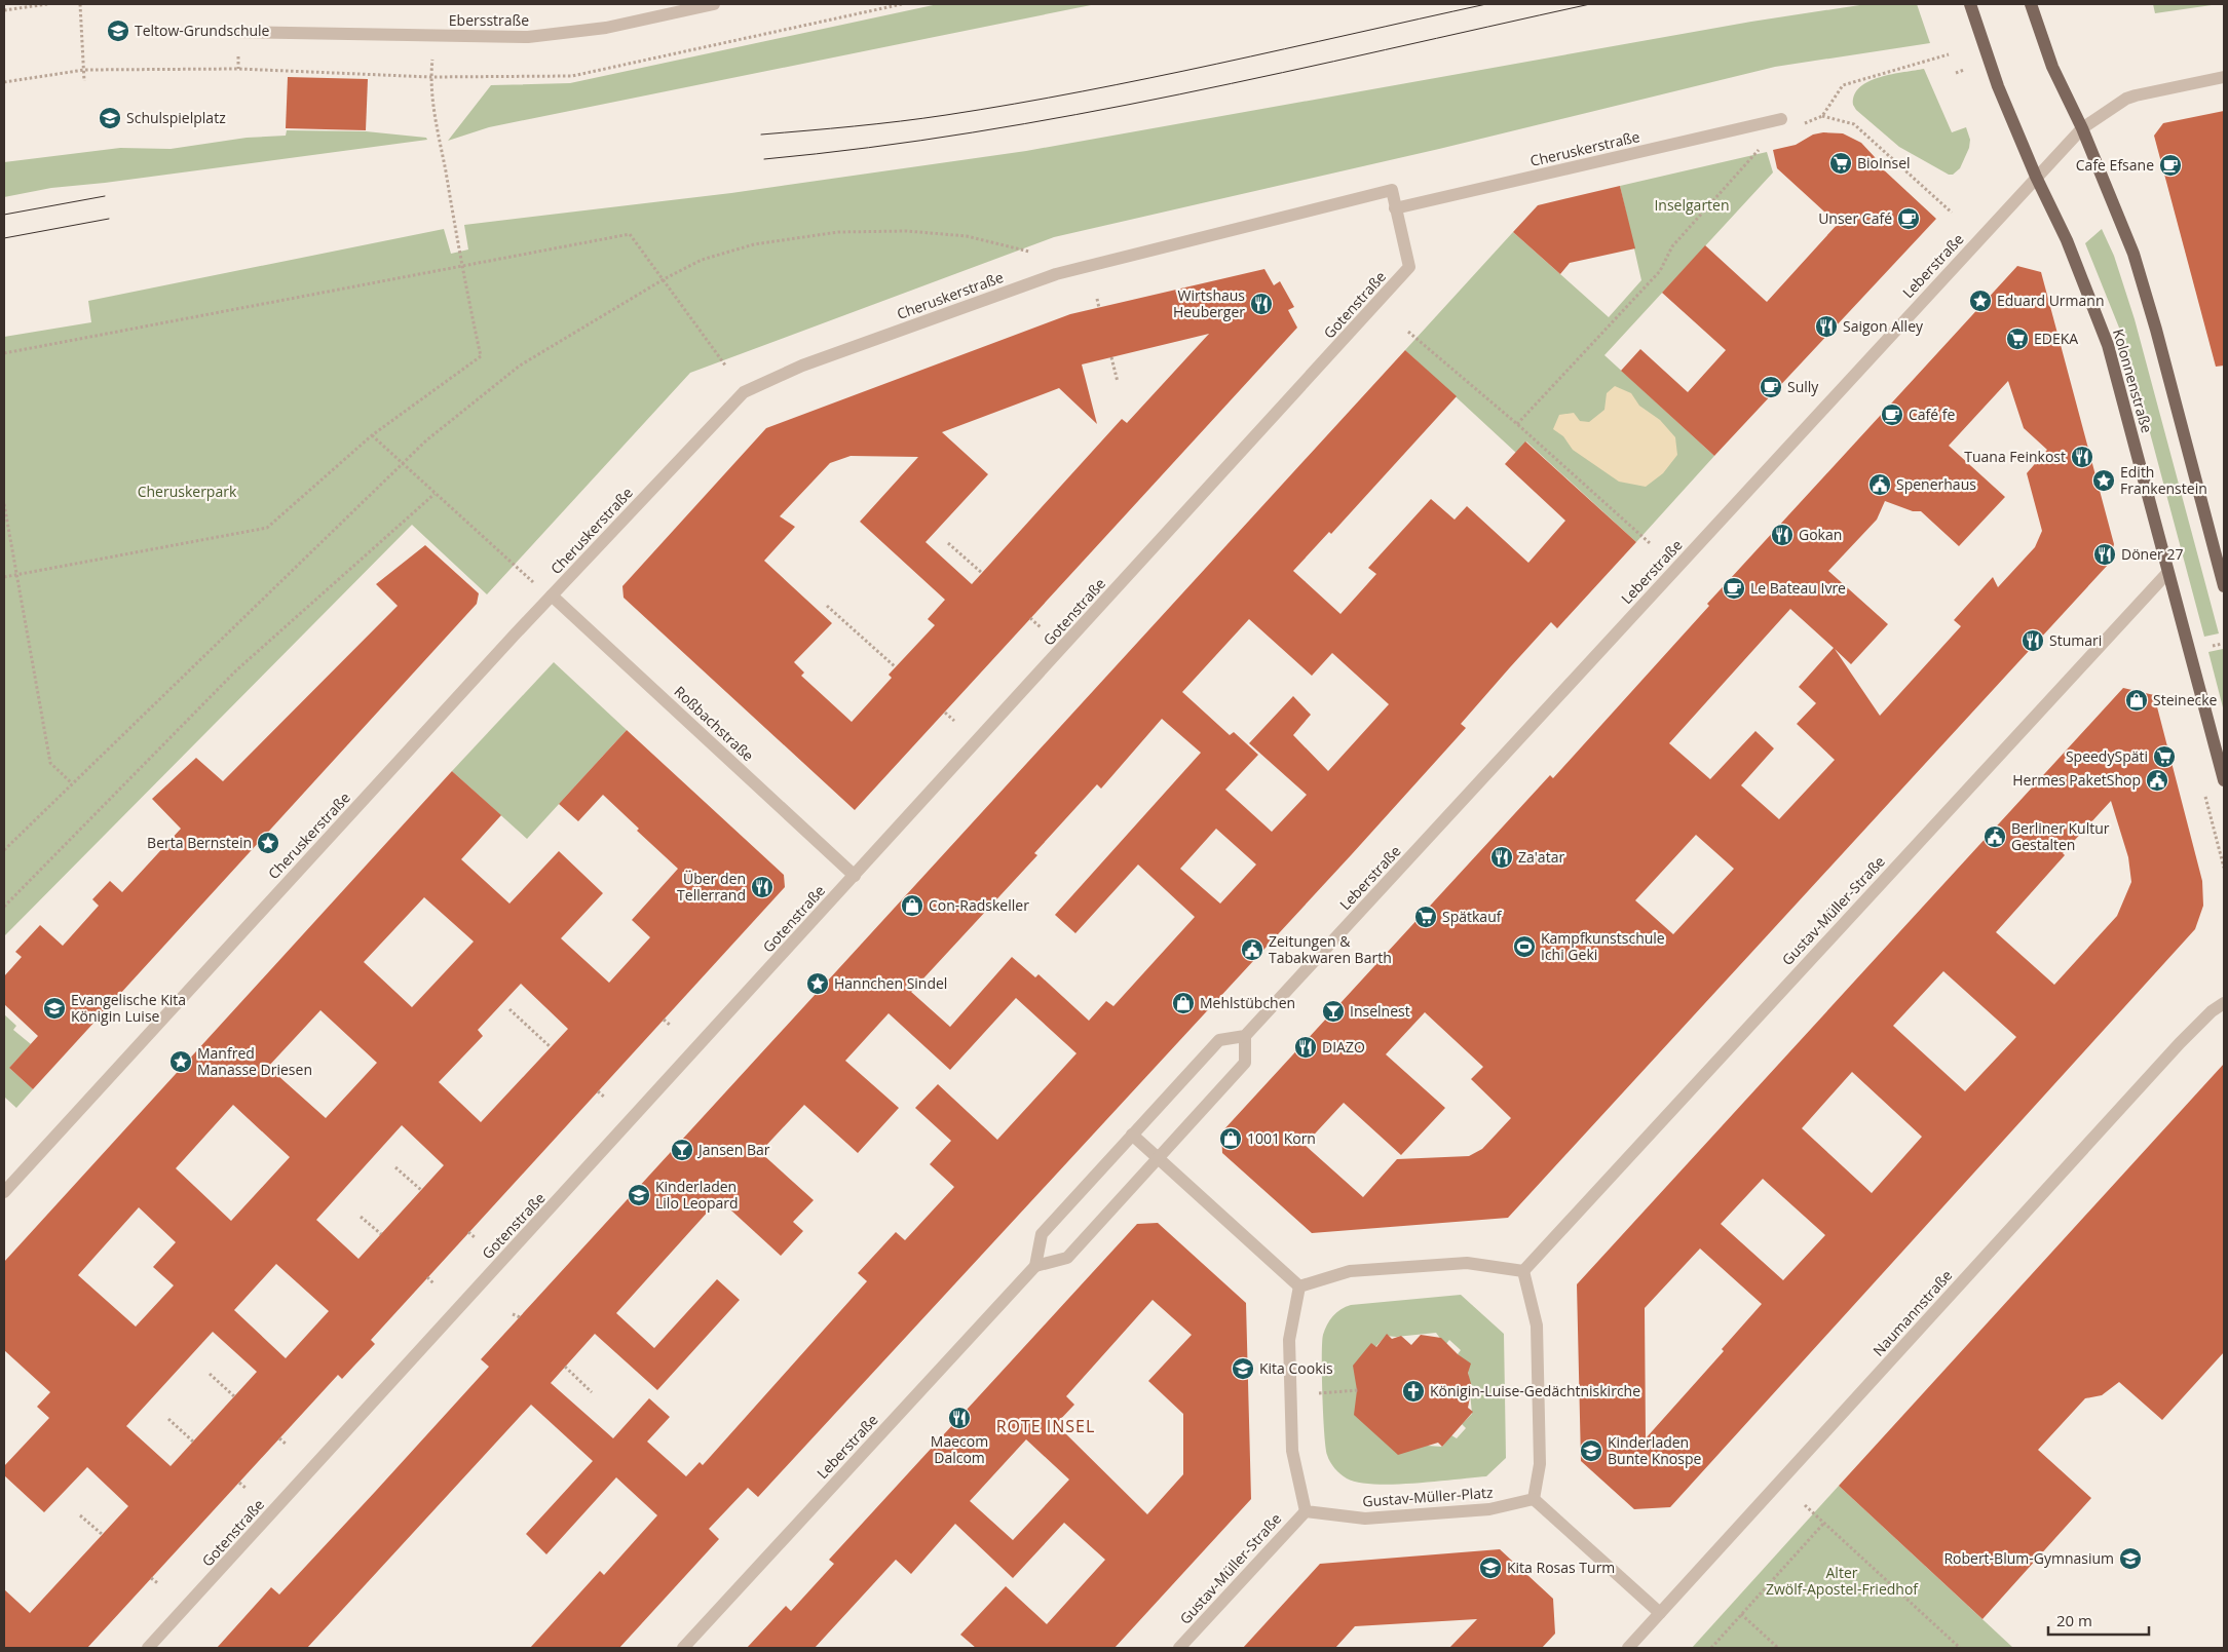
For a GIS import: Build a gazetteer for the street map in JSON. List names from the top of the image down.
{
  "streets": {
    "main road": ["Kolonnenstraße"],
    "street": [
      "Ebersstraße",
      "Cheruskerstraße",
      "Leberstraße",
      "Gotenstraße",
      "Roßbachstraße",
      "Gustav-Müller-Straße",
      "Naumannstraße",
      "Gustav-Müller-Platz"
    ]
  },
  "crossings": [
    ["Cheruskerstraße", "Gotenstraße"],
    ["Cheruskerstraße", "Roßbachstraße"],
    ["Leberstraße", "Kolonnenstraße"],
    ["Gotenstraße", "Roßbachstraße"],
    ["Kolonnenstraße", "Gustav-Müller-Straße"],
    ["Gustav-Müller-Straße", "Gustav-Müller-Platz"]
  ],
  "districts": ["ROTE INSEL"],
  "parks": ["Inselgarten", "Cheruskerpark", "Alter Zwölf-Apostel-Friedhof"],
  "places": {
    "school or university": [
      "Teltow-Grundschule",
      "Schulspielplatz",
      "Evangelische Kita Königin Luise",
      "Kinderladen Lilo Leopard",
      "Kita Cookis",
      "Kinderladen Bunte Knospe",
      "Robert-Blum-Gymnasium",
      "Kita Rosas Turm"
    ],
    "supermarket": [
      "BioInsel",
      "EDEKA",
      "SpeedySpäti",
      "Spätkauf"
    ],
    "cafe": [
      "Cafe Efsane",
      "Unser Café",
      "Sully",
      "Café fe",
      "Le Bateau Ivre"
    ],
    "place": [
      "Eduard Urmann",
      "Edith Frankenstein",
      "Berta Bernstein",
      "Hannchen Sindel",
      "Manfred Manasse Driesen"
    ],
    "restaurant": [
      "Wirtshaus Heuberger",
      "Saigon Alley",
      "Tuana Feinkost",
      "Gokan",
      "Döner 27",
      "Stumari",
      "Za'atar",
      "Über den Tellerrand",
      "DIAZO",
      "Maecom Dalcom"
    ],
    "public building": [
      "Spenerhaus",
      "Hermes PaketShop",
      "Berliner Kultur Gestalten",
      "Zeitungen & Tabakwaren Barth"
    ],
    "shop": [
      "Steinecke",
      "Con-Radskeller",
      "Mehlstübchen",
      "1001 Korn"
    ],
    "sports": ["Kampfkunstschule Ichi Geki"],
    "bar": ["Inselnest", "Jansen Bar"],
    "church": ["Königin-Luise-Gedächtniskirche"]
  },
  "scale_bar": "20 m"
}
